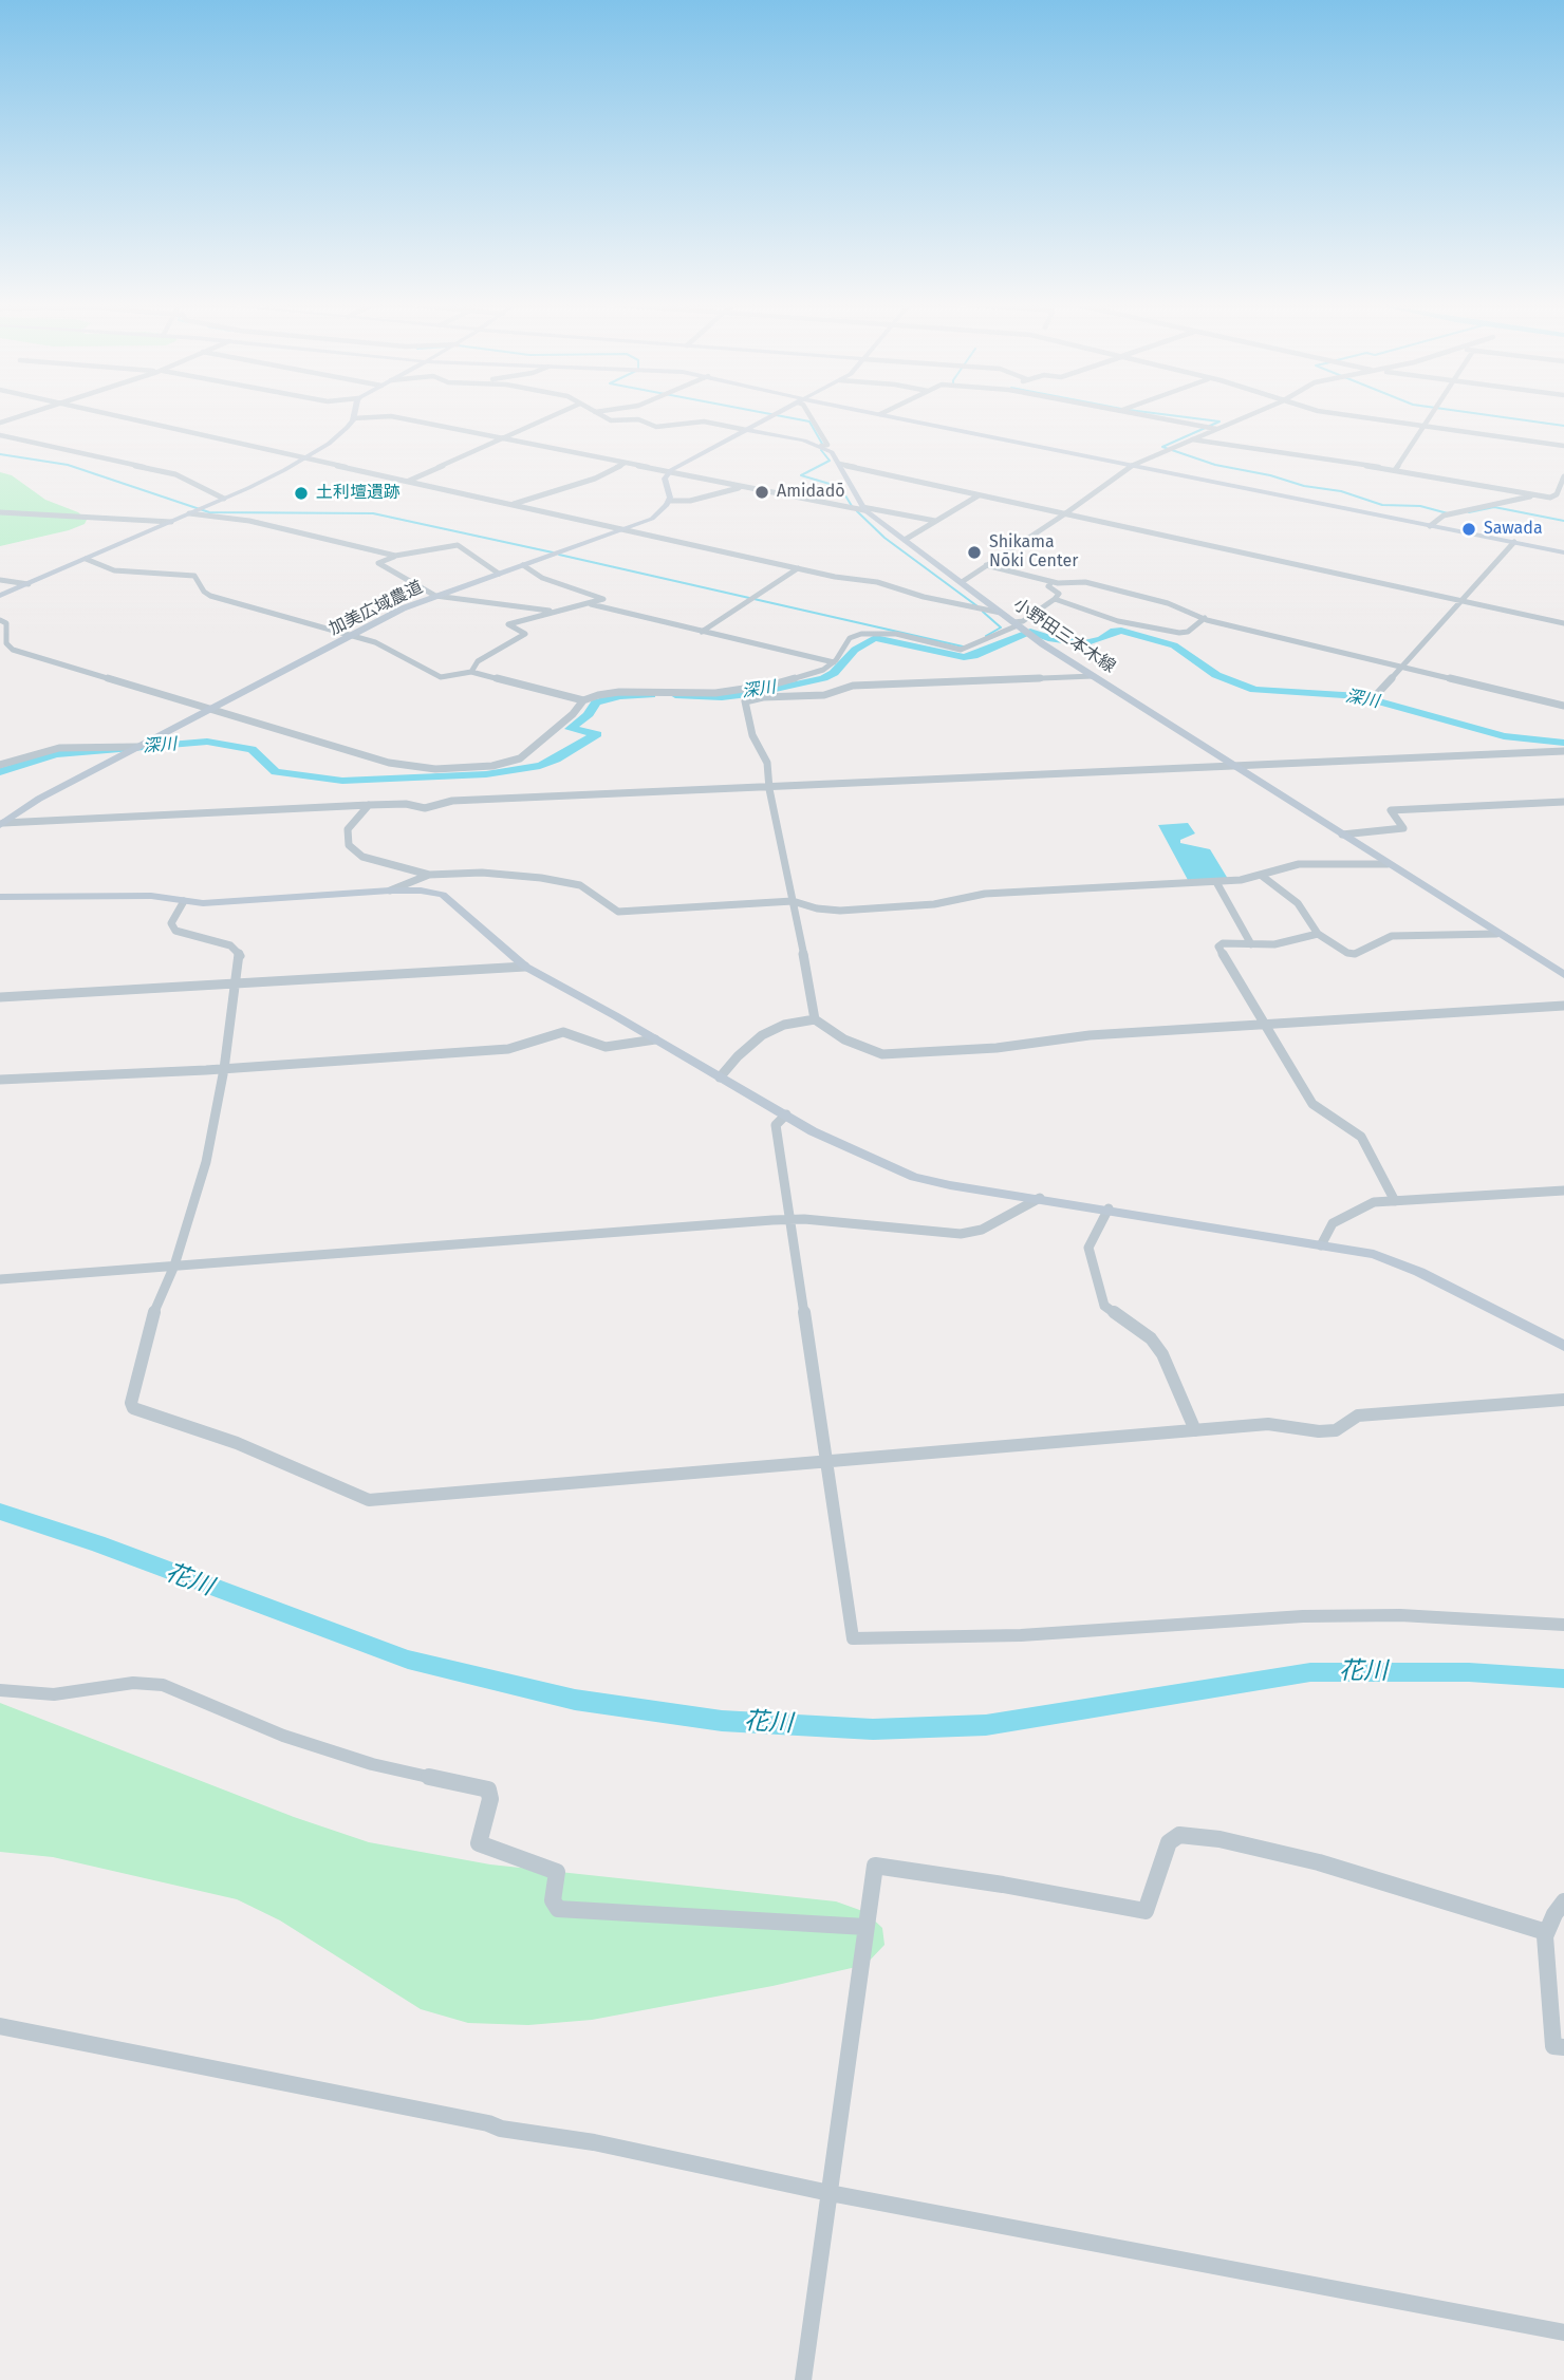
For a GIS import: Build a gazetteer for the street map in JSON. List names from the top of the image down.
{
  "streets": {
    "street": ["加美広域農道", "小野田三本木線"]
  },
  "water": ["深川", "花川"],
  "places": [
    "Amidadō",
    "土利壇遺跡",
    "Sawada",
    "Shikama Nōki Center"
  ]
}
